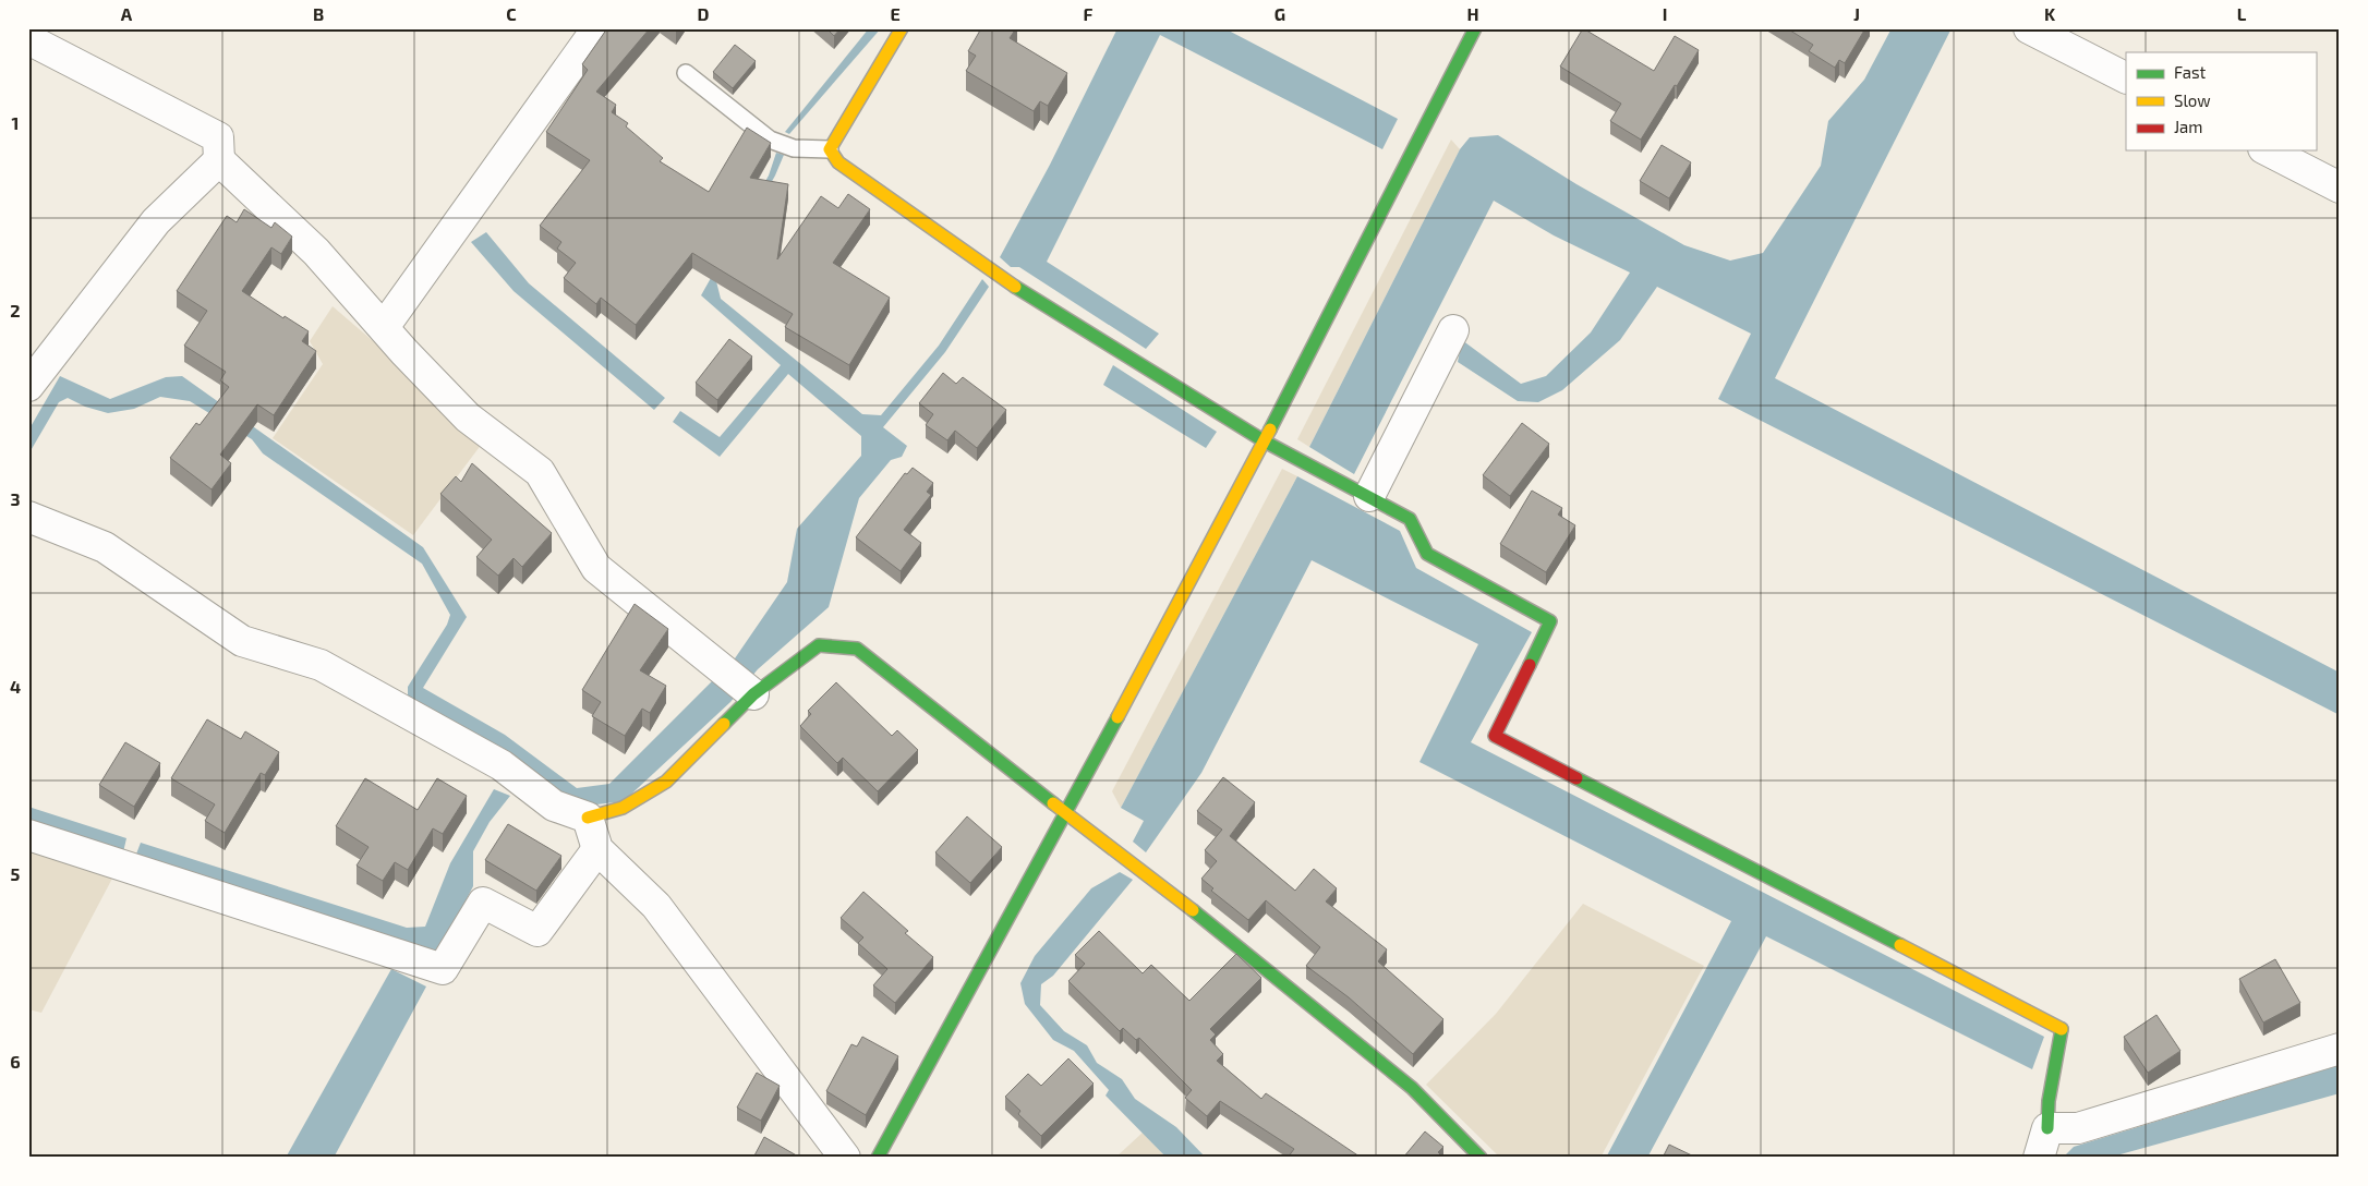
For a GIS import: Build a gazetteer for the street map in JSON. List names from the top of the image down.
{
  "legend": ["Fast", "Slow", "Jam"],
  "grid": {
    "columns": [
      "A",
      "B",
      "C",
      "D",
      "E",
      "F",
      "G",
      "H",
      "I",
      "J",
      "K",
      "L"
    ],
    "rows": [
      "1",
      "2",
      "3",
      "4",
      "5",
      "6"
    ]
  }
}
